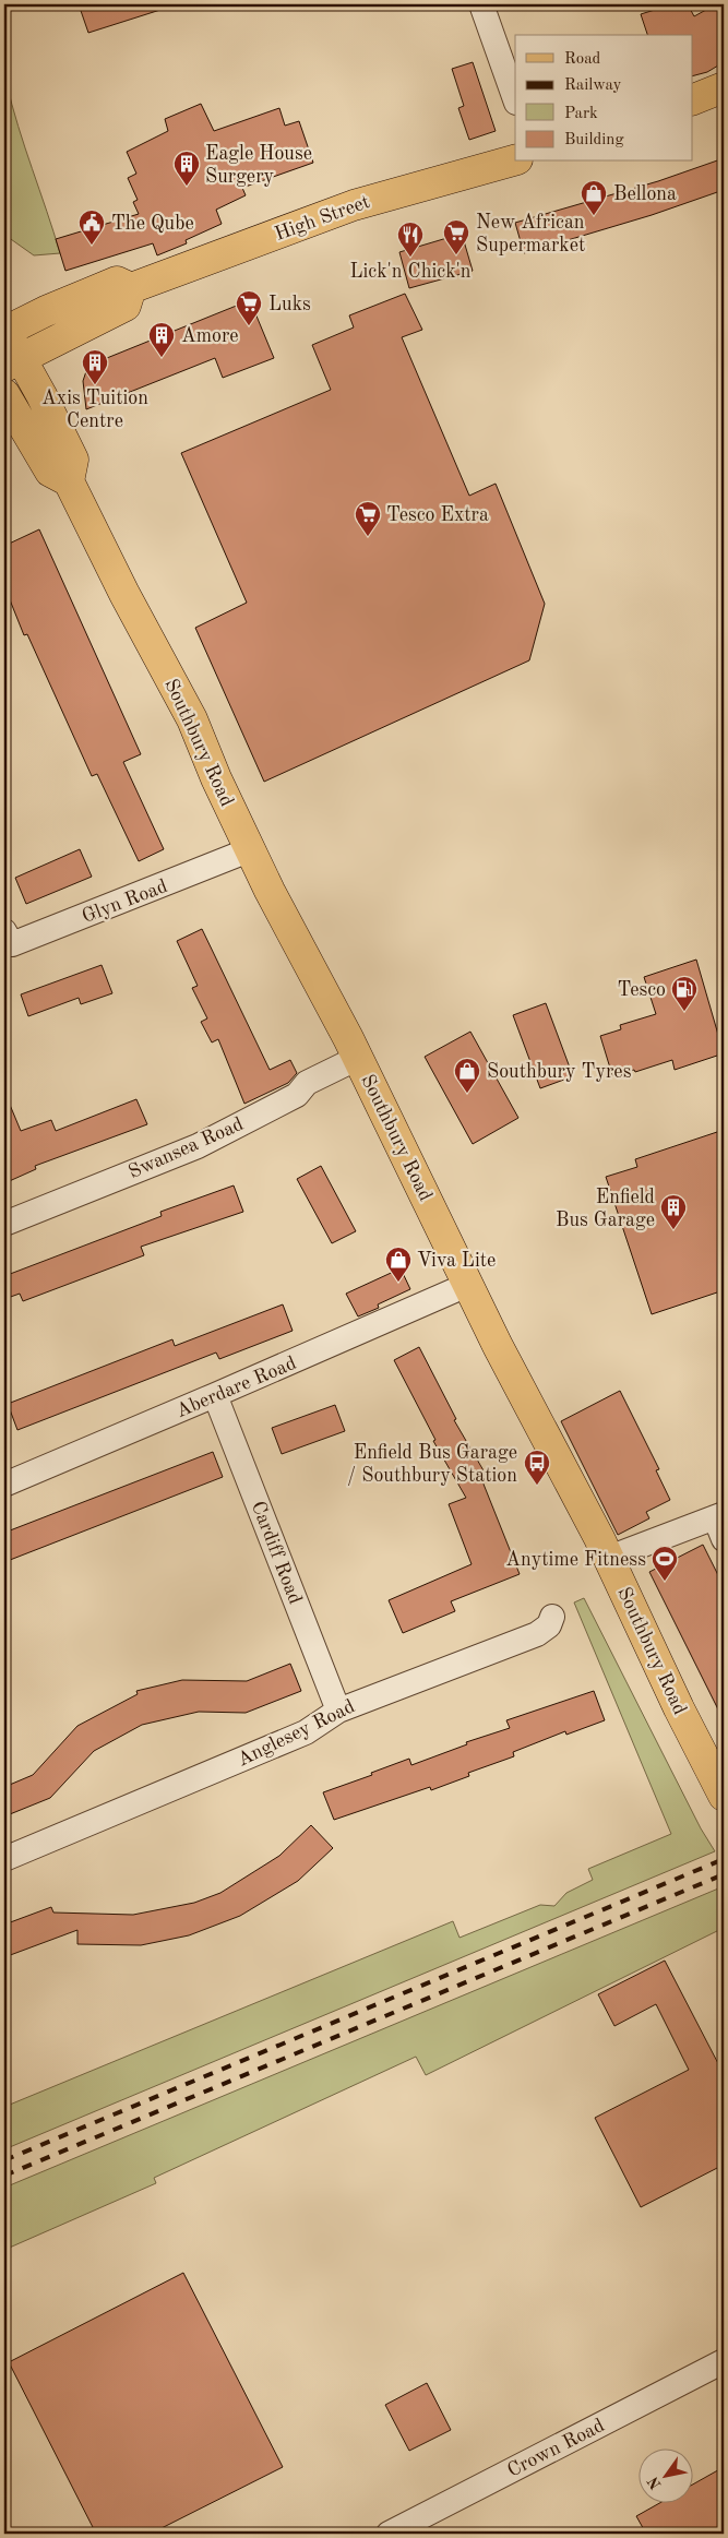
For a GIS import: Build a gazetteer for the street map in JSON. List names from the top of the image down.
{
  "streets": {
    "main road": ["High Street", "Southbury Road"],
    "street": [
      "Glyn Road",
      "Swansea Road",
      "Aberdare Road",
      "Cardiff Road",
      "Anglesey Road",
      "Crown Road"
    ]
  },
  "crossings": [
    ["Southbury Road", "Glyn Road"],
    ["Southbury Road", "Swansea Road"],
    ["Southbury Road", "Aberdare Road"],
    ["Aberdare Road", "Cardiff Road"],
    ["Cardiff Road", "Anglesey Road"]
  ],
  "places": {
    "building": [
      "Eagle House Surgery",
      "Amore",
      "Axis Tuition Centre",
      "Enfield Bus Garage"
    ],
    "shop": ["Bellona", "Southbury Tyres", "Viva Lite"],
    "public building": ["The Qube"],
    "supermarket": ["New African Supermarket", "Luks", "Tesco Extra"],
    "restaurant": ["Lick'n Chick'n"],
    "fuel station": ["Tesco"],
    "bus stop": ["Enfield Bus Garage / Southbury Station"],
    "sports": ["Anytime Fitness"]
  },
  "legend": [
    "Road",
    "Railway",
    "Park",
    "Building"
  ],
  "north": "bottom left"
}
